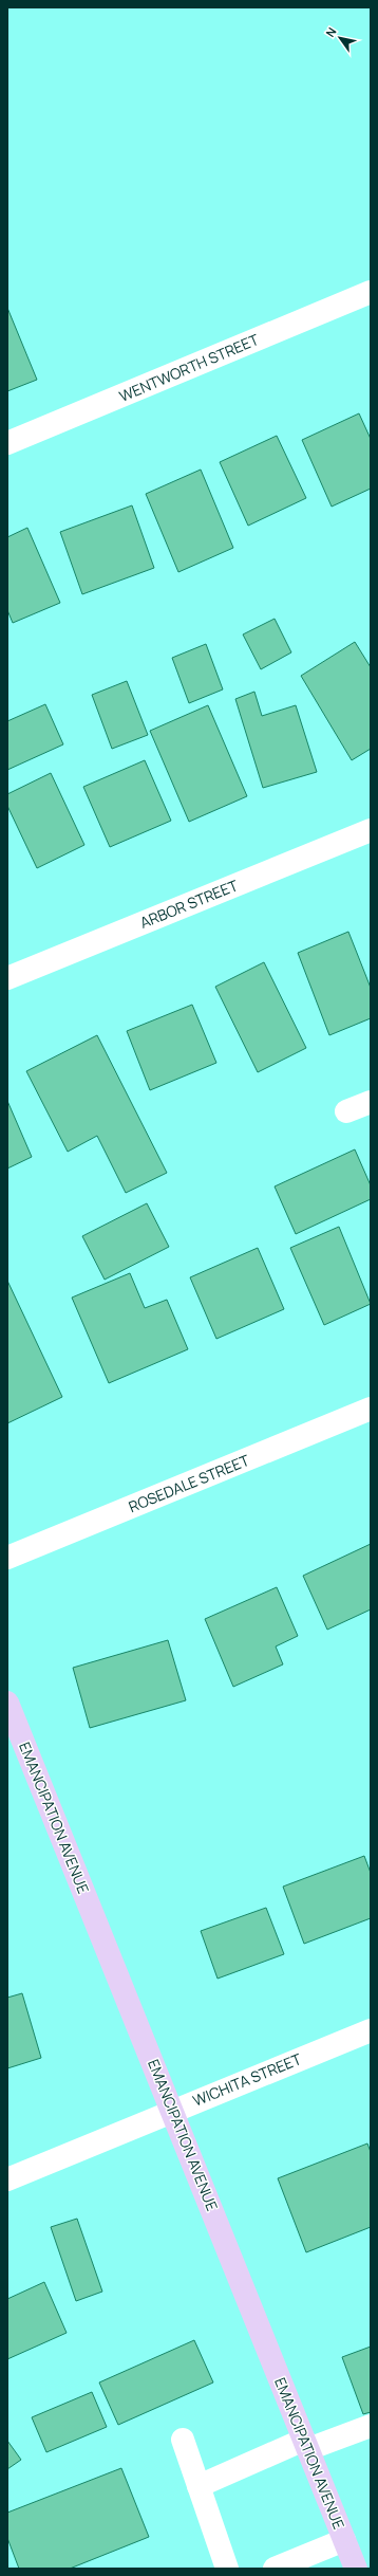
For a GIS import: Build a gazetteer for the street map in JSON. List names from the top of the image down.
{
  "streets": {
    "main road": ["EMANCIPATION AVENUE"],
    "street": [
      "WENTWORTH STREET",
      "ARBOR STREET",
      "ROSEDALE STREET",
      "WICHITA STREET"
    ]
  },
  "crossings": [
    ["EMANCIPATION AVENUE", "WICHITA STREET"]
  ],
  "north": "top left"
}
